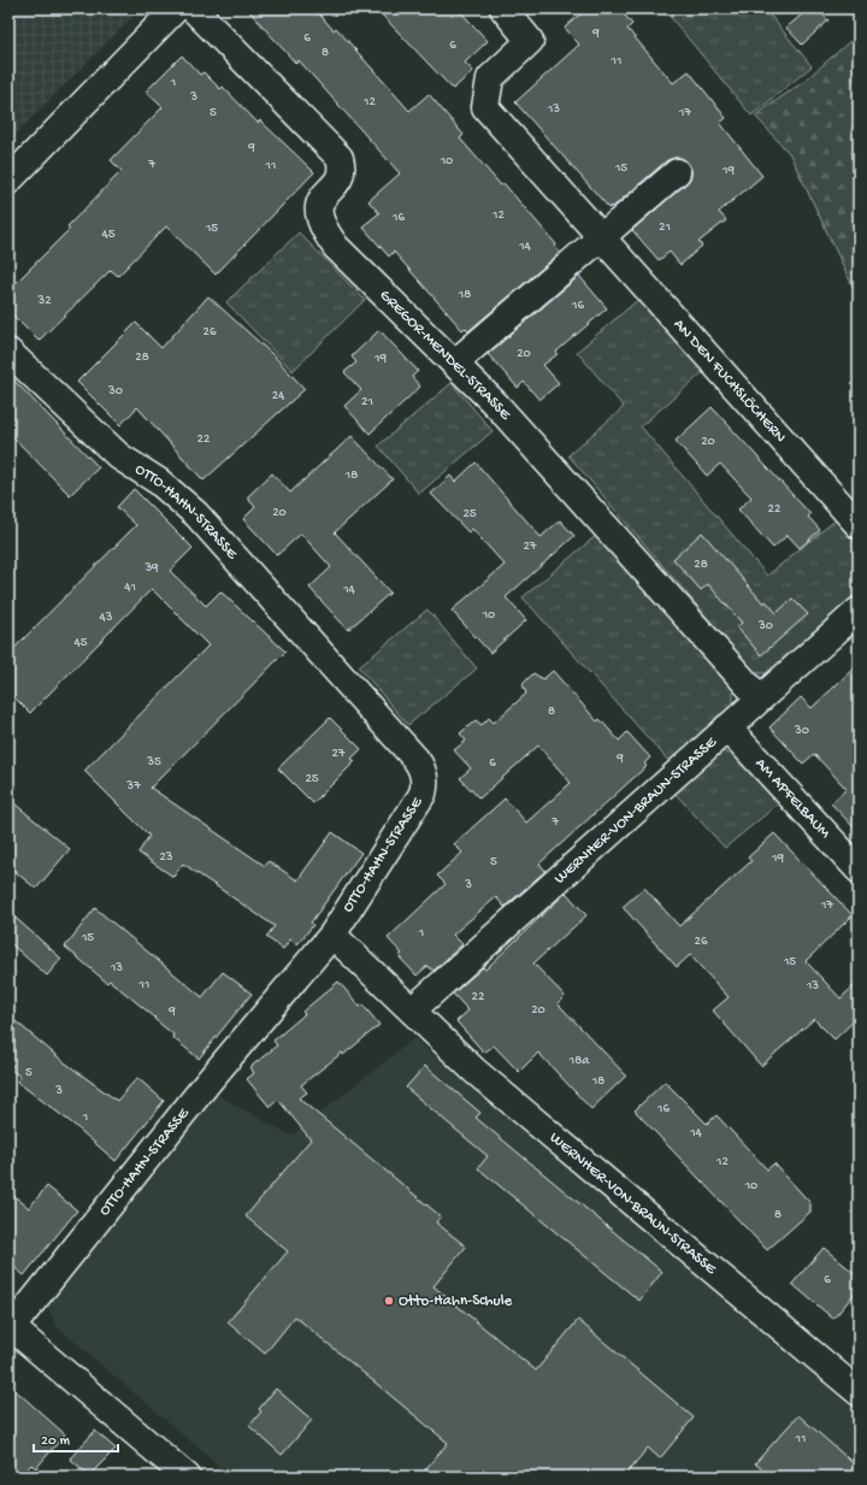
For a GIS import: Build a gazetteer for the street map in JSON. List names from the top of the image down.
{
  "streets": {
    "street": [
      "GREGOR-MENDEL-STRASSE",
      "AN DEN FUCHSLÖCHERN",
      "OTTO-HAHN-STRASSE",
      "AM APFELBAUM",
      "WERNHER-VON-BRAUN-STRASSE"
    ]
  },
  "crossings": [
    ["GREGOR-MENDEL-STRASSE", "WERNHER-VON-BRAUN-STRASSE"],
    ["OTTO-HAHN-STRASSE", "WERNHER-VON-BRAUN-STRASSE"],
    ["AM APFELBAUM", "WERNHER-VON-BRAUN-STRASSE"]
  ],
  "places": ["Otto-Hahn-Schule"],
  "house_numbers": [
    "9",
    "6",
    "6",
    "8",
    "11",
    "1",
    "3",
    "12",
    "13",
    "5",
    "17",
    "9",
    "10",
    "7",
    "11",
    "15",
    "19",
    "12",
    "16",
    "21",
    "15",
    "45",
    "14",
    "18",
    "32",
    "16",
    "26",
    "20",
    "28",
    "19",
    "30",
    "24",
    "21",
    "22",
    "20",
    "18",
    "22",
    "20",
    "25",
    "27",
    "28",
    "39",
    "41",
    "14",
    "10",
    "43",
    "30",
    "45",
    "8",
    "30",
    "27",
    "9",
    "35",
    "6",
    "25",
    "37",
    "7",
    "23",
    "19",
    "5",
    "3",
    "17",
    "1",
    "15",
    "26",
    "15",
    "13",
    "11",
    "13",
    "22",
    "20",
    "9",
    "18a",
    "5",
    "18",
    "3",
    "16",
    "1",
    "14",
    "12",
    "10",
    "8",
    "6",
    "11"
  ],
  "scale_bar": "20 m"
}
